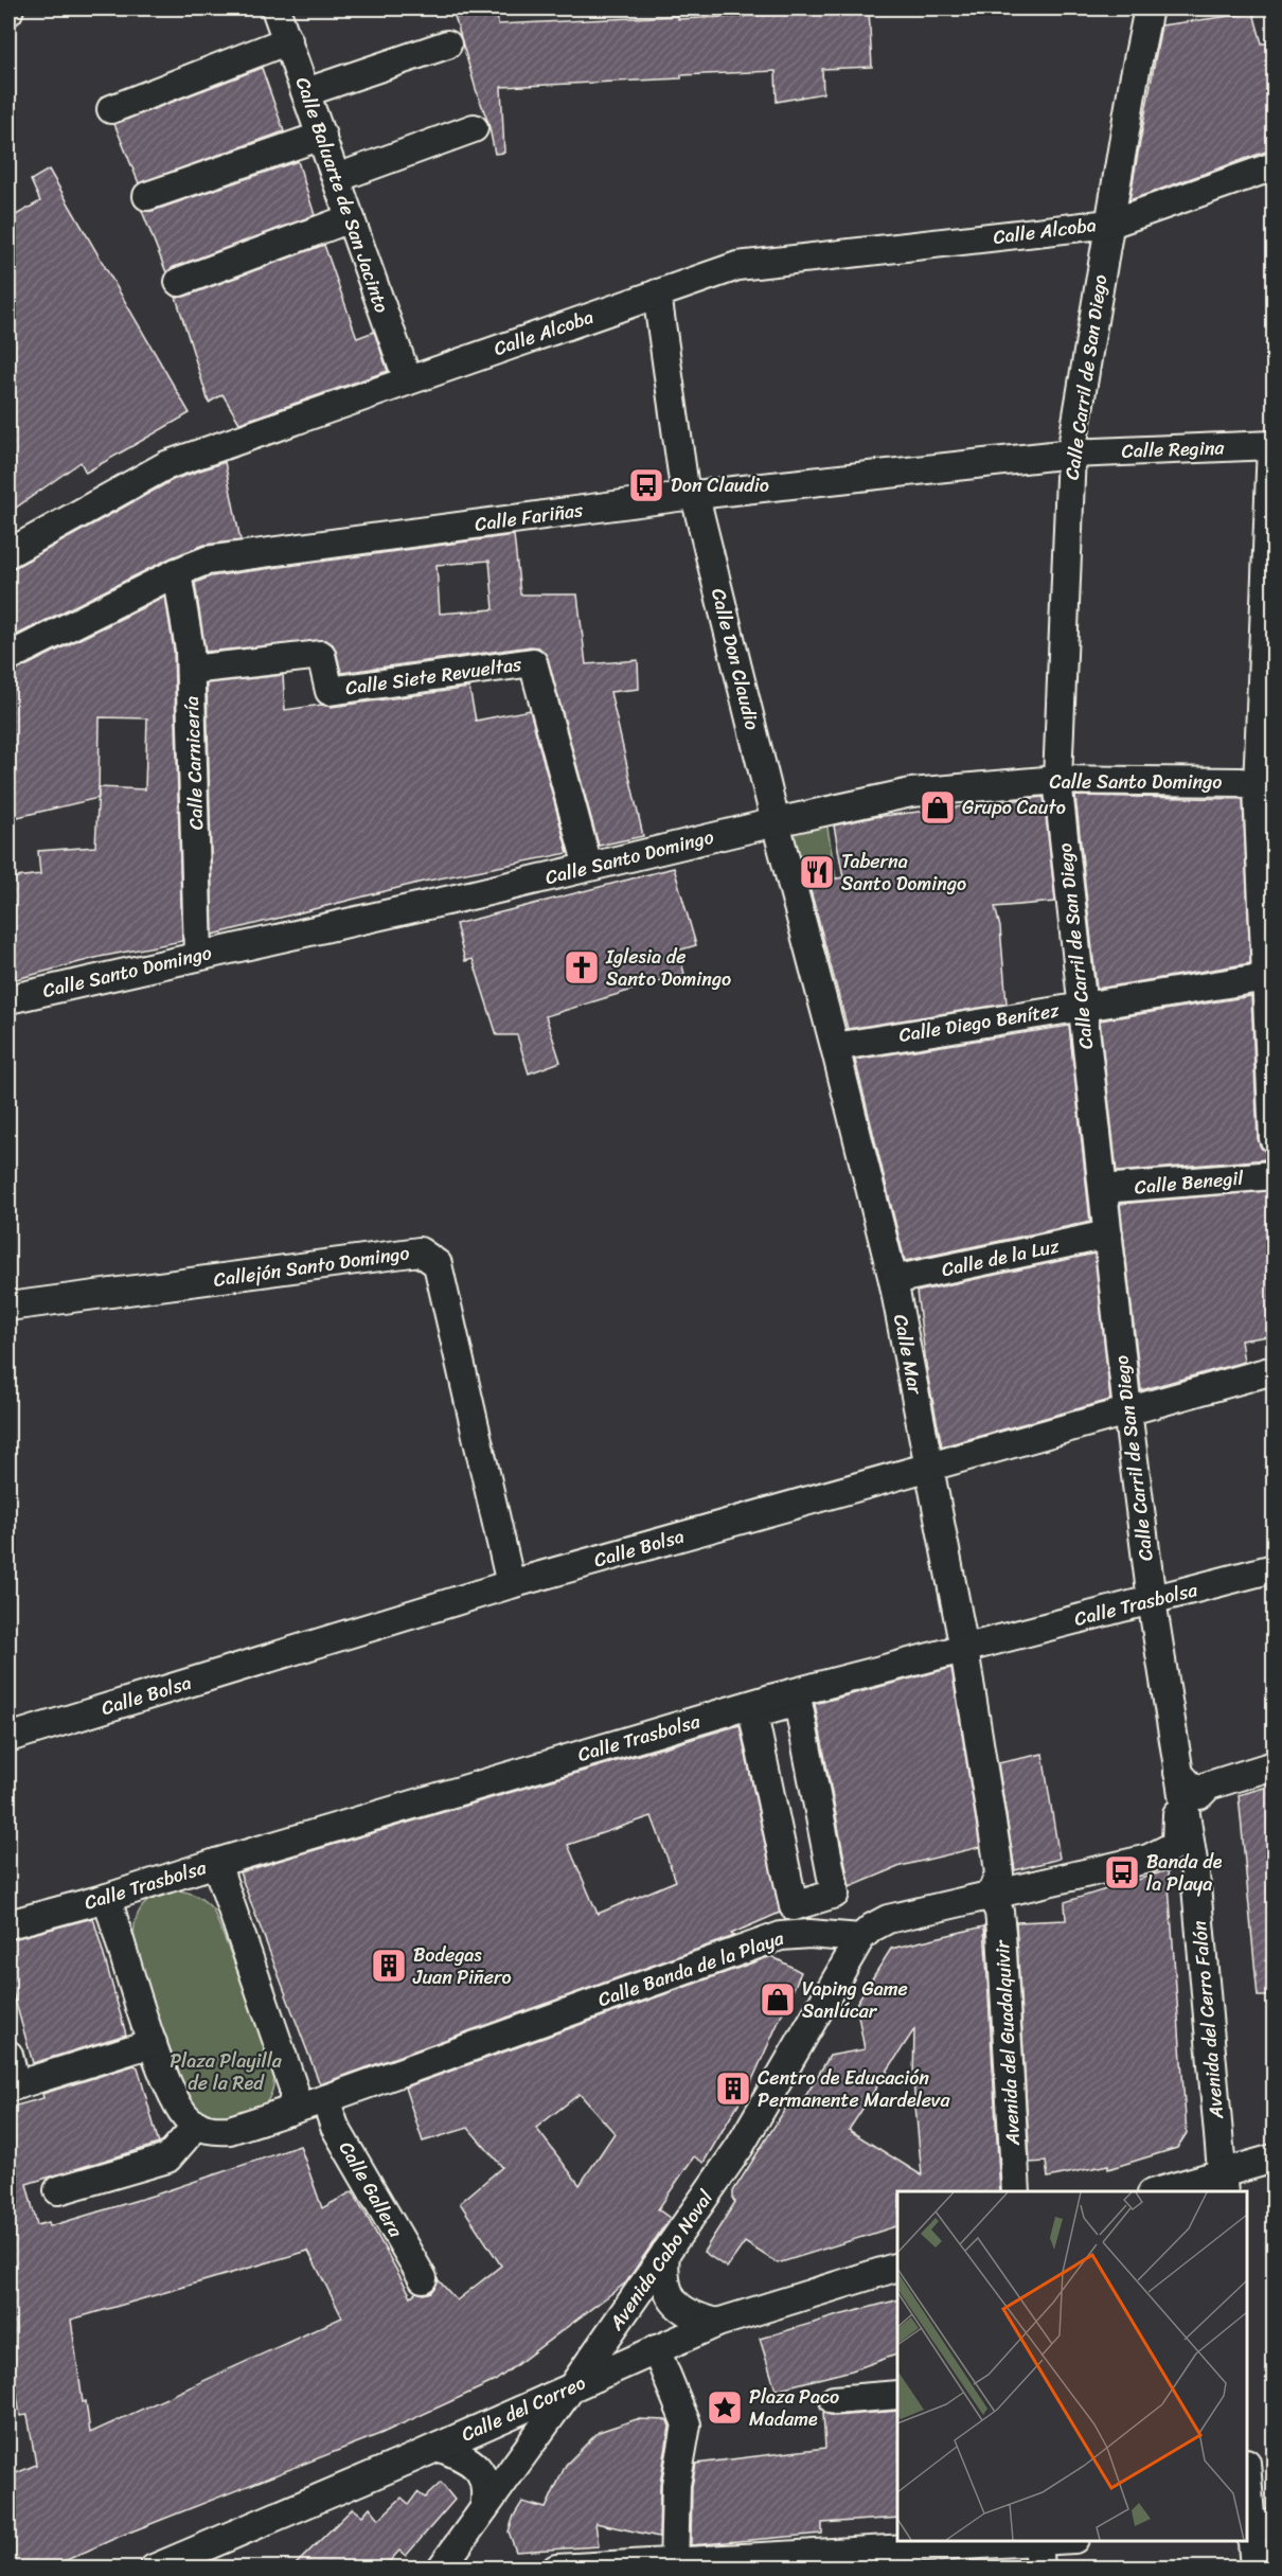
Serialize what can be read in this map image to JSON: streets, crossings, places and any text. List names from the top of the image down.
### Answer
{
  "streets": {
    "street": [
      "Calle Baluarte de San Jacinto",
      "Calle Alcoba",
      "Calle Carril de San Diego",
      "Calle Regina",
      "Calle Fariñas",
      "Calle Don Claudio",
      "Calle Siete Revueltas",
      "Calle Carnicería",
      "Calle Santo Domingo",
      "Calle Diego Benítez",
      "Calle Benegil",
      "Calle de la Luz",
      "Callejón Santo Domingo",
      "Calle Mar",
      "Calle Bolsa",
      "Calle Trasbolsa",
      "Calle Banda de la Playa",
      "Avenida del Cerro Falón",
      "Avenida del Guadalquivir",
      "Calle Gallera",
      "Avenida Cabo Noval",
      "Calle del Correo"
    ]
  },
  "crossings": [
    ["Calle Baluarte de San Jacinto", "Calle Alcoba"],
    ["Calle Alcoba", "Calle Carril de San Diego"],
    ["Calle Alcoba", "Calle Don Claudio"],
    ["Calle Carril de San Diego", "Calle Regina"],
    ["Calle Carril de San Diego", "Calle Fariñas"],
    ["Calle Carril de San Diego", "Calle Santo Domingo"],
    ["Calle Carril de San Diego", "Calle Diego Benítez"],
    ["Calle Carril de San Diego", "Calle Benegil"],
    ["Calle Carril de San Diego", "Calle de la Luz"],
    ["Calle Carril de San Diego", "Calle Bolsa"],
    ["Calle Carril de San Diego", "Calle Trasbolsa"],
    ["Calle Carril de San Diego", "Avenida del Cerro Falón"],
    ["Calle Regina", "Calle Fariñas"],
    ["Calle Fariñas", "Calle Don Claudio"],
    ["Calle Fariñas", "Calle Carnicería"],
    ["Calle Don Claudio", "Calle Santo Domingo"],
    ["Calle Don Claudio", "Calle Mar"],
    ["Calle Siete Revueltas", "Calle Carnicería"],
    ["Calle Siete Revueltas", "Calle Santo Domingo"],
    ["Calle Carnicería", "Calle Santo Domingo"],
    ["Calle Santo Domingo", "Calle Mar"],
    ["Calle Diego Benítez", "Calle Mar"],
    ["Calle de la Luz", "Calle Mar"],
    ["Callejón Santo Domingo", "Calle Bolsa"],
    ["Calle Mar", "Calle Bolsa"],
    ["Calle Mar", "Calle Trasbolsa"],
    ["Calle Mar", "Avenida del Guadalquivir"],
    ["Calle Banda de la Playa", "Calle Gallera"],
    ["Calle Banda de la Playa", "Avenida Cabo Noval"],
    ["Avenida Cabo Noval", "Calle del Correo"]
  ],
  "parks": ["Plaza Playilla de la Red"],
  "places": {
    "bus stop": ["Don Claudio", "Banda de la Playa"],
    "shop": ["Grupo Cauto", "Vaping Game Sanlúcar"],
    "restaurant": ["Taberna Santo Domingo"],
    "church": ["Iglesia de Santo Domingo"],
    "building": ["Bodegas Juan Piñero", "Centro de Educación Permanente Mardeleva"],
    "place": ["Plaza Paco Madame"]
  }
}
